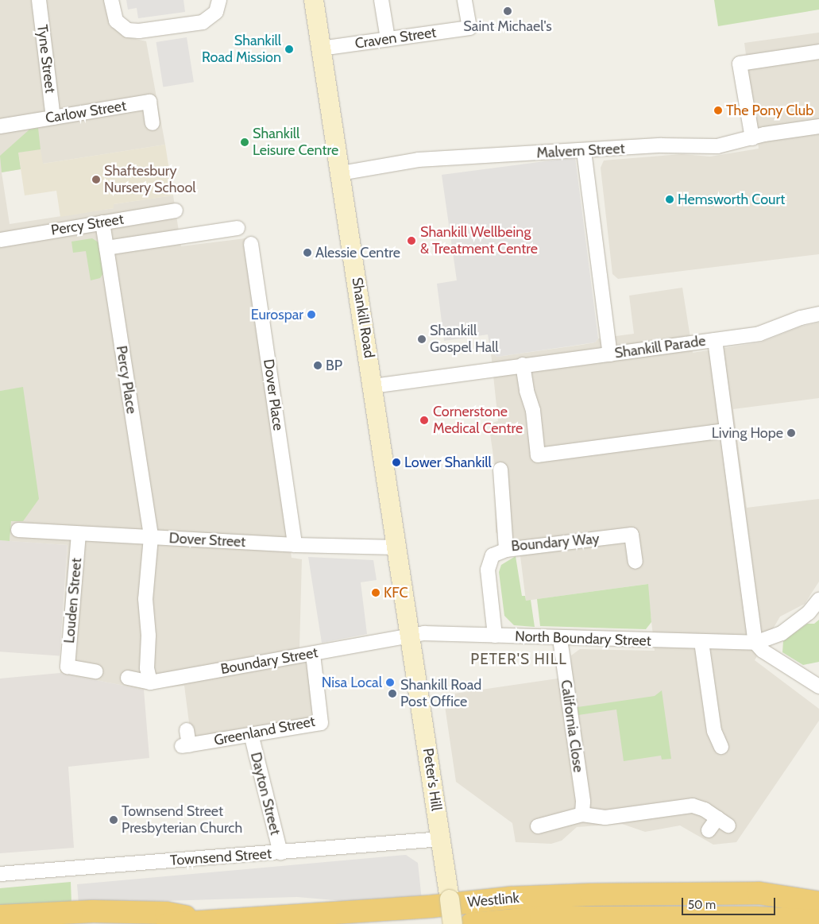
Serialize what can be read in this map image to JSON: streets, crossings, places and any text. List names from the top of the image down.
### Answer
{
  "streets": {
    "highway": ["Westlink"],
    "main road": ["Shankill Road", "Peter's Hill"],
    "street": [
      "Craven Street",
      "Tyne Street",
      "Carlow Street",
      "Malvern Street",
      "Percy Street",
      "Shankill Parade",
      "Percy Place",
      "Dover Place",
      "Dover Street",
      "Boundary Way",
      "Louden Street",
      "North Boundary Street",
      "Boundary Street",
      "California Close",
      "Greenland Street",
      "Dayton Street",
      "Townsend Street"
    ]
  },
  "crossings": [
    ["Craven Street", "Shankill Road"],
    ["Tyne Street", "Carlow Street"],
    ["Malvern Street", "Shankill Road"],
    ["Percy Street", "Percy Place"],
    ["Shankill Road", "Shankill Parade"],
    ["Shankill Road", "Dover Street"],
    ["Shankill Road", "North Boundary Street"],
    ["Shankill Road", "Boundary Street"],
    ["Shankill Road", "Peter's Hill"],
    ["Shankill Parade", "North Boundary Street"],
    ["Percy Place", "Dover Street"],
    ["Percy Place", "Boundary Street"],
    ["Dover Place", "Dover Street"],
    ["Dover Street", "Louden Street"],
    ["North Boundary Street", "Boundary Street"],
    ["North Boundary Street", "California Close"],
    ["North Boundary Street", "Peter's Hill"],
    ["Boundary Street", "Greenland Street"],
    ["Boundary Street", "Peter's Hill"],
    ["Greenland Street", "Dayton Street"],
    ["Peter's Hill", "Townsend Street"],
    ["Dayton Street", "Townsend Street"]
  ],
  "districts": ["PETER'S HILL"],
  "places": [
    "Saint Michael's",
    "Shankill Road Mission",
    "The Pony Club",
    "Shankill Leisure Centre",
    "Shaftesbury Nursery School",
    "Hemsworth Court",
    "Shankill Wellbeing & Treatment Centre",
    "Alessie Centre",
    "Eurospar",
    "Shankill Gospel Hall",
    "BP",
    "Cornerstone Medical Centre",
    "Living Hope",
    "Lower Shankill",
    "KFC",
    "Nisa Local",
    "Shankill Road Post Office",
    "Townsend Street Presbyterian Church"
  ],
  "scale_bar": "50 m"
}
